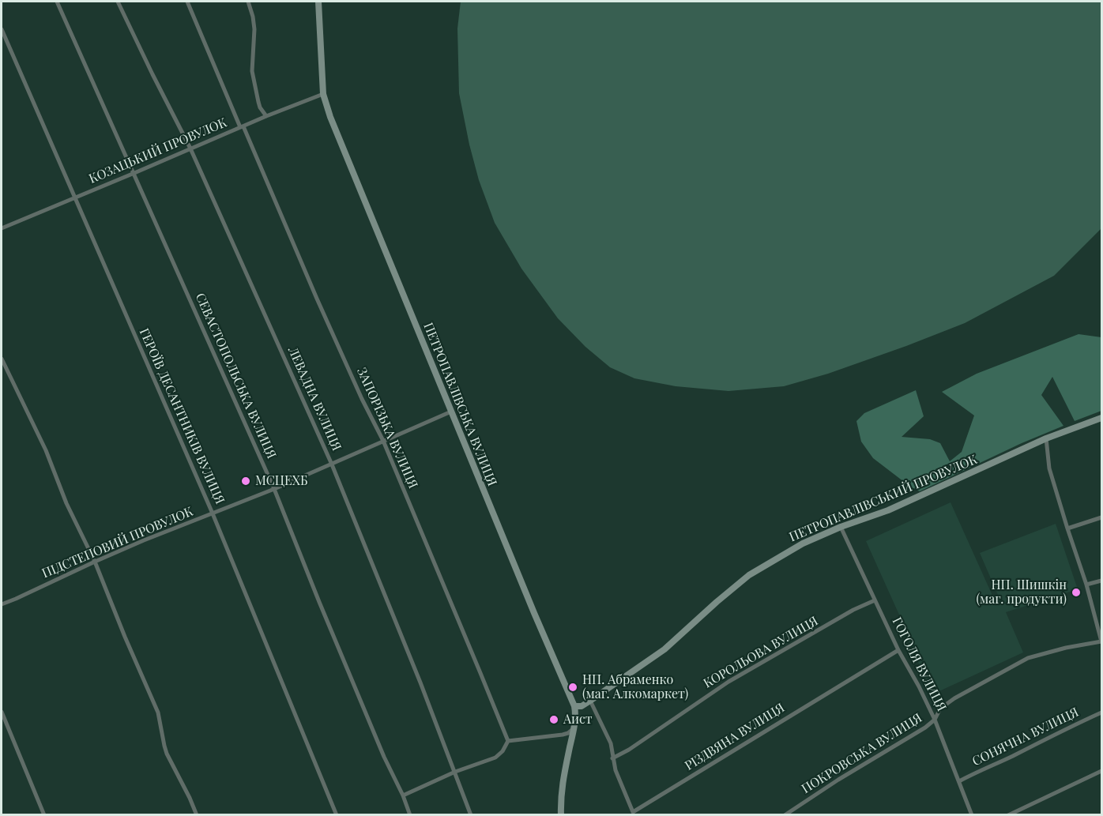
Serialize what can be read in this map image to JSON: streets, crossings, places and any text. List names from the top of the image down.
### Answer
{
  "streets": {
    "street": [
      "КОЗАЦЬКИЙ ПРОВУЛОК",
      "СЕВАСТОПОЛЬСЬКА ВУЛИЦЯ",
      "ЛЕВАДНА ВУЛИЦЯ",
      "ПЕТРОПАВЛІВСЬКА ВУЛИЦЯ",
      "ГЕРОЇВ ДЕСАНТНИКІВ ВУЛИЦЯ",
      "ЗАПОРІЗЬКА ВУЛИЦЯ",
      "ПЕТРОПАВЛІВСЬКИЙ ПРОВУЛОК",
      "ПІДСТЕПОВИЙ ПРОВУЛОК",
      "КОРОЛЬОВА ВУЛИЦЯ",
      "ГОГОЛЯ ВУЛИЦЯ",
      "РІЗДВЯНА ВУЛИЦЯ",
      "СОНЯЧНА ВУЛИЦЯ",
      "ПОКРОВСЬКА ВУЛИЦЯ"
    ]
  },
  "crossings": [
    ["КОЗАЦЬКИЙ ПРОВУЛОК", "СЕВАСТОПОЛЬСЬКА ВУЛИЦЯ"],
    ["КОЗАЦЬКИЙ ПРОВУЛОК", "ЛЕВАДНА ВУЛИЦЯ"],
    ["КОЗАЦЬКИЙ ПРОВУЛОК", "ПЕТРОПАВЛІВСЬКА ВУЛИЦЯ"],
    ["КОЗАЦЬКИЙ ПРОВУЛОК", "ГЕРОЇВ ДЕСАНТНИКІВ ВУЛИЦЯ"],
    ["КОЗАЦЬКИЙ ПРОВУЛОК", "ЗАПОРІЗЬКА ВУЛИЦЯ"],
    ["СЕВАСТОПОЛЬСЬКА ВУЛИЦЯ", "ПІДСТЕПОВИЙ ПРОВУЛОК"],
    ["ЛЕВАДНА ВУЛИЦЯ", "ПІДСТЕПОВИЙ ПРОВУЛОК"],
    ["ПЕТРОПАВЛІВСЬКА ВУЛИЦЯ", "ПЕТРОПАВЛІВСЬКИЙ ПРОВУЛОК"],
    ["ПЕТРОПАВЛІВСЬКА ВУЛИЦЯ", "ПІДСТЕПОВИЙ ПРОВУЛОК"],
    ["ГЕРОЇВ ДЕСАНТНИКІВ ВУЛИЦЯ", "ПІДСТЕПОВИЙ ПРОВУЛОК"],
    ["ЗАПОРІЗЬКА ВУЛИЦЯ", "ПІДСТЕПОВИЙ ПРОВУЛОК"],
    ["ПЕТРОПАВЛІВСЬКИЙ ПРОВУЛОК", "ГОГОЛЯ ВУЛИЦЯ"],
    ["КОРОЛЬОВА ВУЛИЦЯ", "ГОГОЛЯ ВУЛИЦЯ"],
    ["КОРОЛЬОВА ВУЛИЦЯ", "РІЗДВЯНА ВУЛИЦЯ"],
    ["ГОГОЛЯ ВУЛИЦЯ", "РІЗДВЯНА ВУЛИЦЯ"],
    ["ГОГОЛЯ ВУЛИЦЯ", "СОНЯЧНА ВУЛИЦЯ"],
    ["ГОГОЛЯ ВУЛИЦЯ", "ПОКРОВСЬКА ВУЛИЦЯ"]
  ],
  "places": [
    "МСЦЕХБ",
    "НП. Шишкін (маг. продукти)",
    "НП. Абраменко (маг. Алкомаркет)",
    "Аист"
  ]
}
